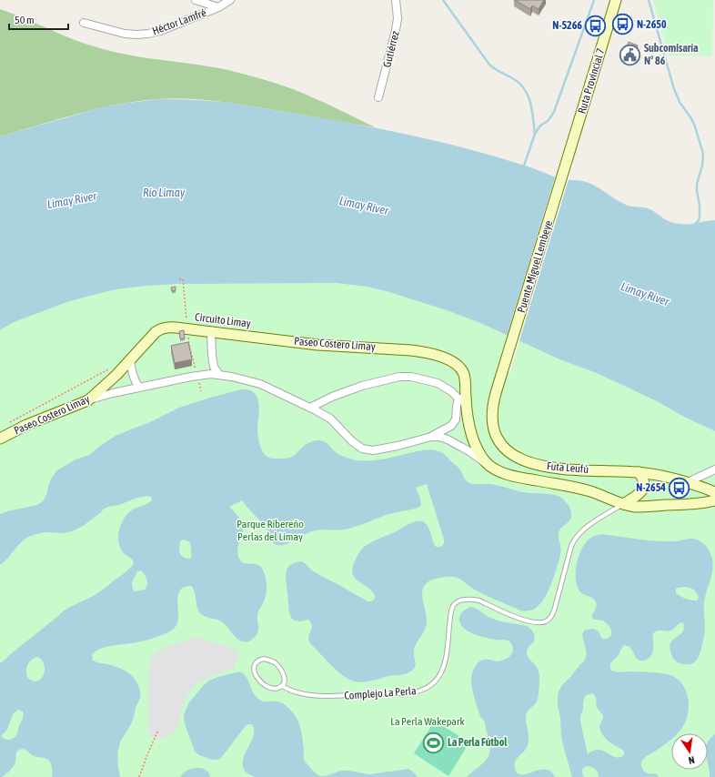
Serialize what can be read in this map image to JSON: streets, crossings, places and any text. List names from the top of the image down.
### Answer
{
  "streets": {
    "street": [
      "Héctor Lamfré",
      "Gutiérrez",
      "Ruta Provincial 7",
      "Puente Miguel Lembeye",
      "Paseo Costero Limay",
      "Futa Leufú"
    ],
    "lane": ["Complejo La Perla"]
  },
  "crossings": [
    ["Ruta Provincial 7", "Puente Miguel Lembeye"],
    ["Puente Miguel Lembeye", "Futa Leufú"],
    ["Paseo Costero Limay", "Complejo La Perla"]
  ],
  "water": ["Río Limay", "Limay River"],
  "parks": ["Parque Ribereño Perlas del Limay", "La Perla Wakepark"],
  "places": {
    "bus stop": ["N-2650", "N-5266", "N-2654"],
    "public building": ["Subcomisaría N° 86"],
    "sports": ["La Perla Fútbol"]
  },
  "scale_bar": "50 m",
  "north": "bottom"
}
